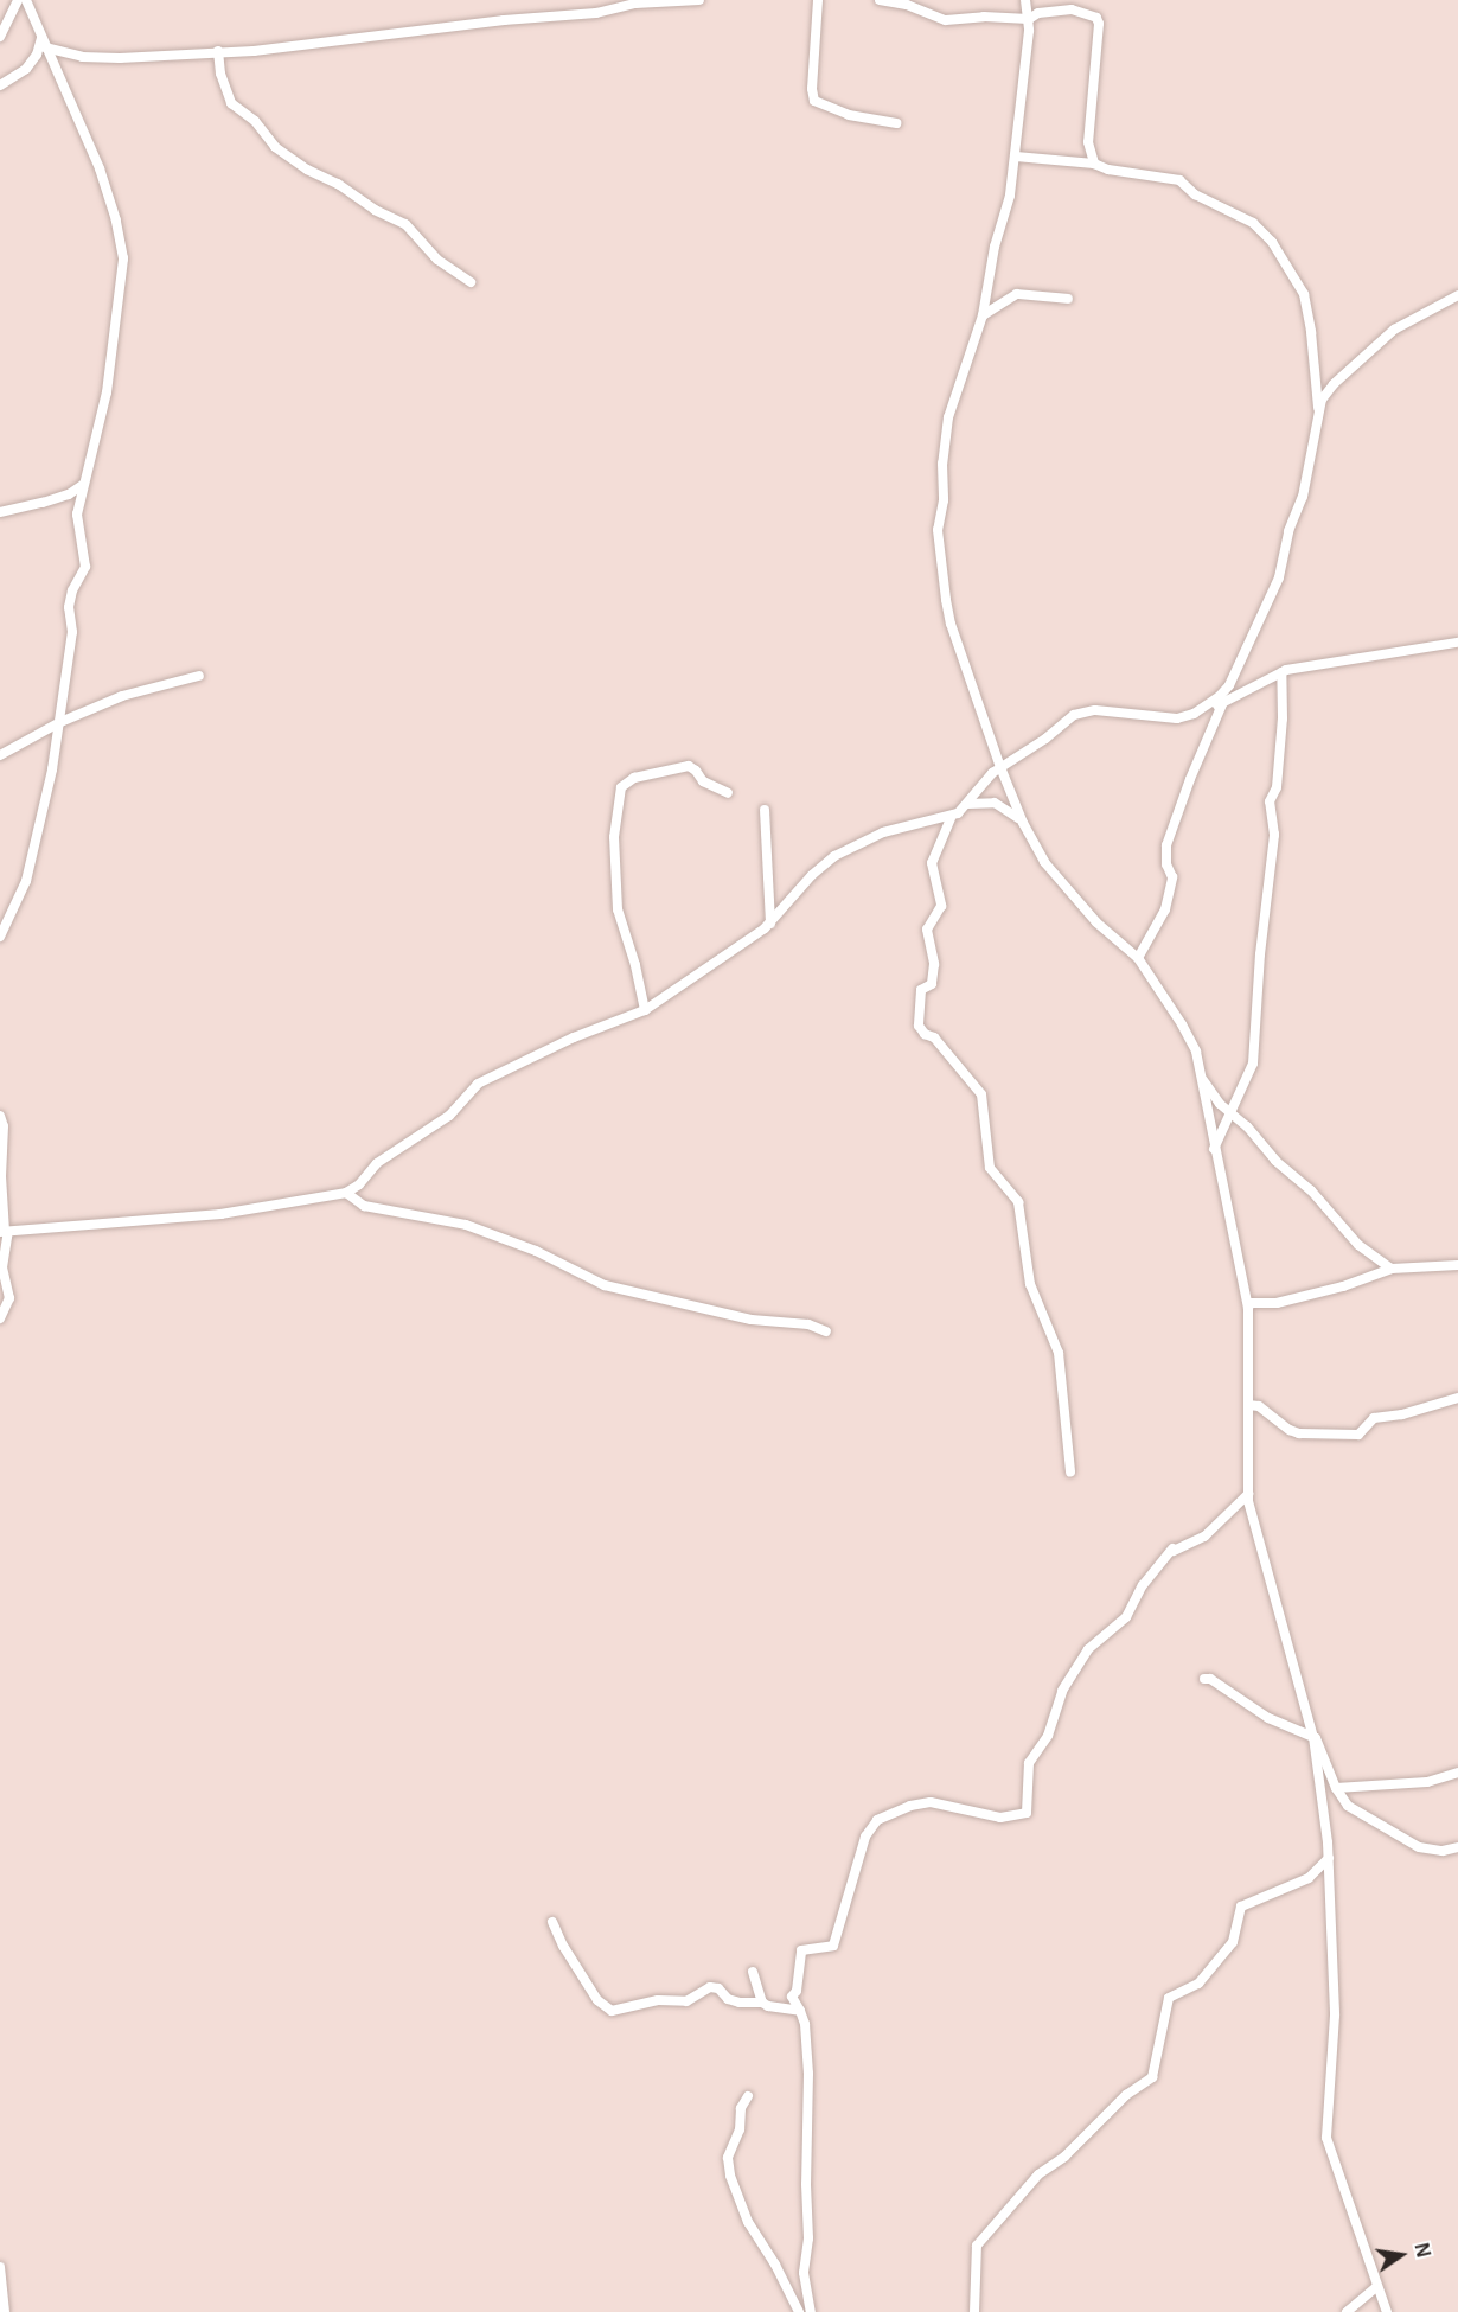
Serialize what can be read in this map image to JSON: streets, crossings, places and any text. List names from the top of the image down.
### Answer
{
  "north": "right"
}
